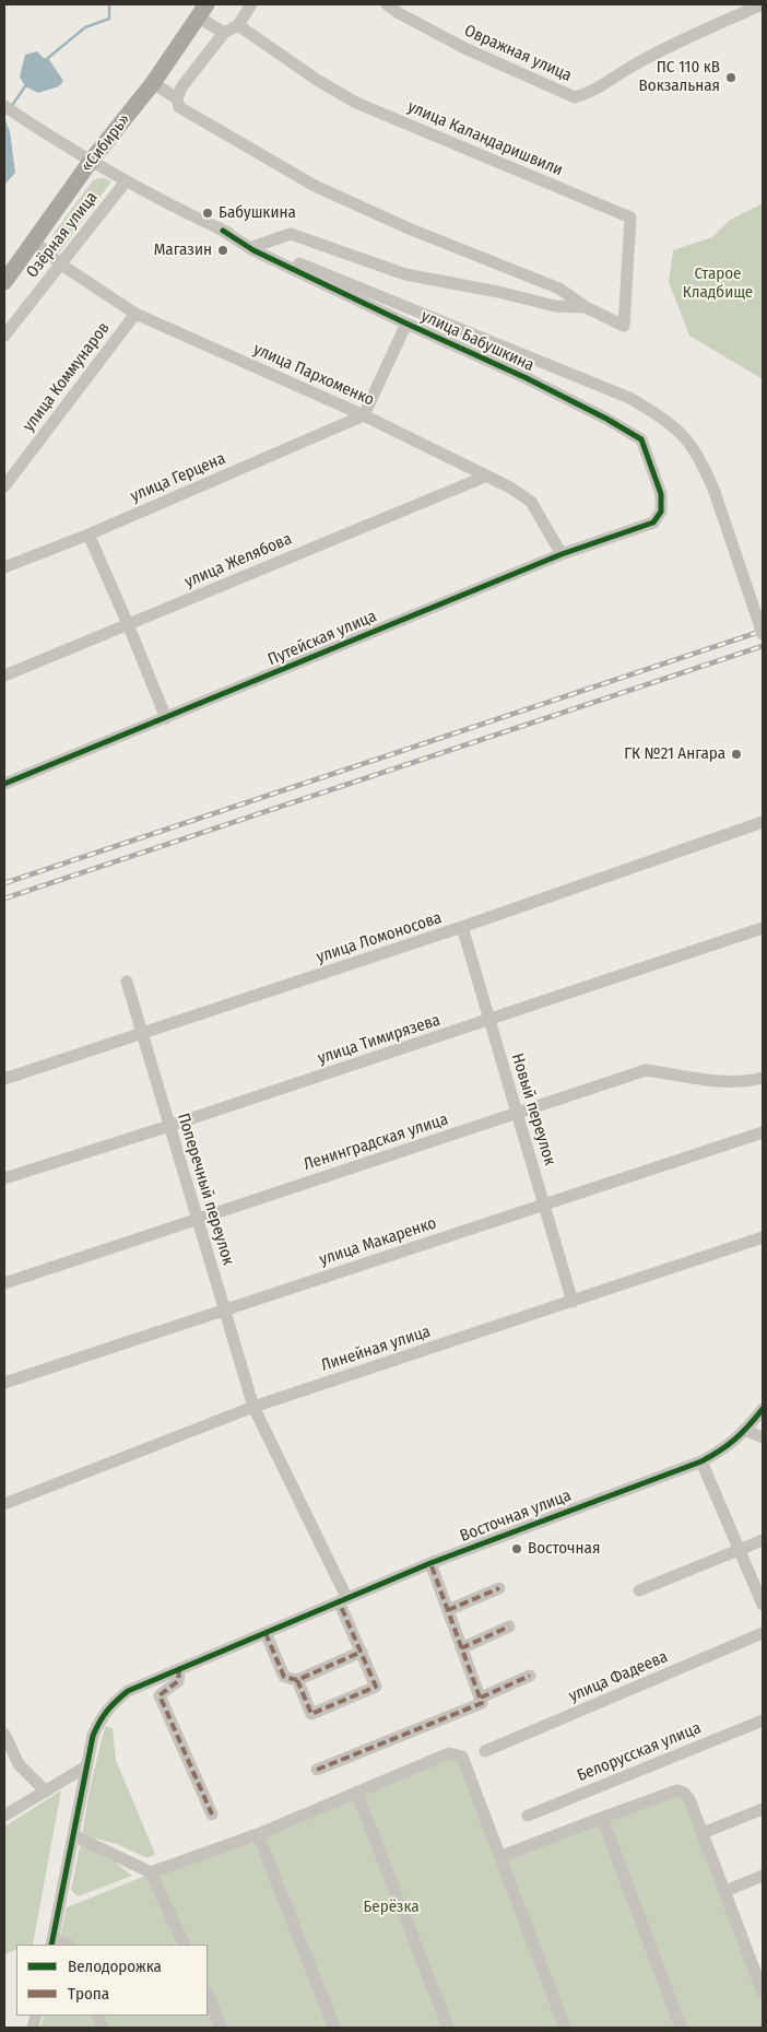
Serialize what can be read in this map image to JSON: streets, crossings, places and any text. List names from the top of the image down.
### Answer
{
  "streets": {
    "main road": ["«Сибирь»"],
    "street": [
      "Овражная улица",
      "улица Каландаришвили",
      "Озёрная улица",
      "улица Бабушкина",
      "улица Пархоменко",
      "улица Коммунаров",
      "улица Герцена",
      "улица Желябова",
      "Путейская улица",
      "улица Ломоносова",
      "улица Тимирязева",
      "Новый переулок",
      "Ленинградская улица",
      "Поперечный переулок",
      "улица Макаренко",
      "Линейная улица",
      "Восточная улица",
      "улица Фадеева",
      "Белорусская улица"
    ]
  },
  "crossings": [
    ["«Сибирь»", "улица Пархоменко"],
    ["Озёрная улица", "улица Пархоменко"],
    ["улица Бабушкина", "Путейская улица"],
    ["улица Пархоменко", "улица Коммунаров"],
    ["улица Пархоменко", "улица Герцена"],
    ["улица Пархоменко", "улица Желябова"],
    ["улица Пархоменко", "Путейская улица"],
    ["улица Ломоносова", "Новый переулок"],
    ["улица Ломоносова", "Поперечный переулок"],
    ["улица Тимирязева", "Новый переулок"],
    ["улица Тимирязева", "Поперечный переулок"],
    ["Новый переулок", "Ленинградская улица"],
    ["Новый переулок", "улица Макаренко"],
    ["Новый переулок", "Линейная улица"],
    ["Ленинградская улица", "Поперечный переулок"],
    ["Поперечный переулок", "улица Макаренко"],
    ["Поперечный переулок", "Линейная улица"],
    ["Поперечный переулок", "Восточная улица"]
  ],
  "parks": ["Старое Кладбище", "Берёзка"],
  "places": [
    "ПС 110 кВ Вокзальная",
    "Бабушкина",
    "Магазин",
    "ГК №21 Ангара",
    "Восточная"
  ],
  "legend": ["Велодорожка", "Тропа"]
}
